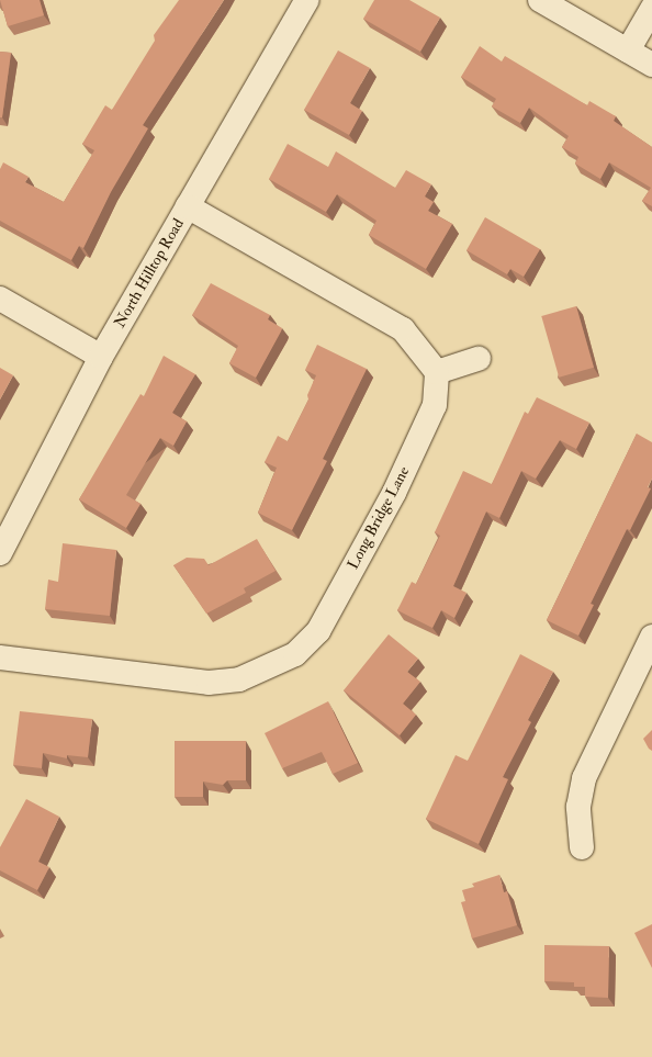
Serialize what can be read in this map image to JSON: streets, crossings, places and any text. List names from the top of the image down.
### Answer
{
  "streets": {
    "street": ["North Hilltop Road", "Long Bridge Lane"]
  }
}
